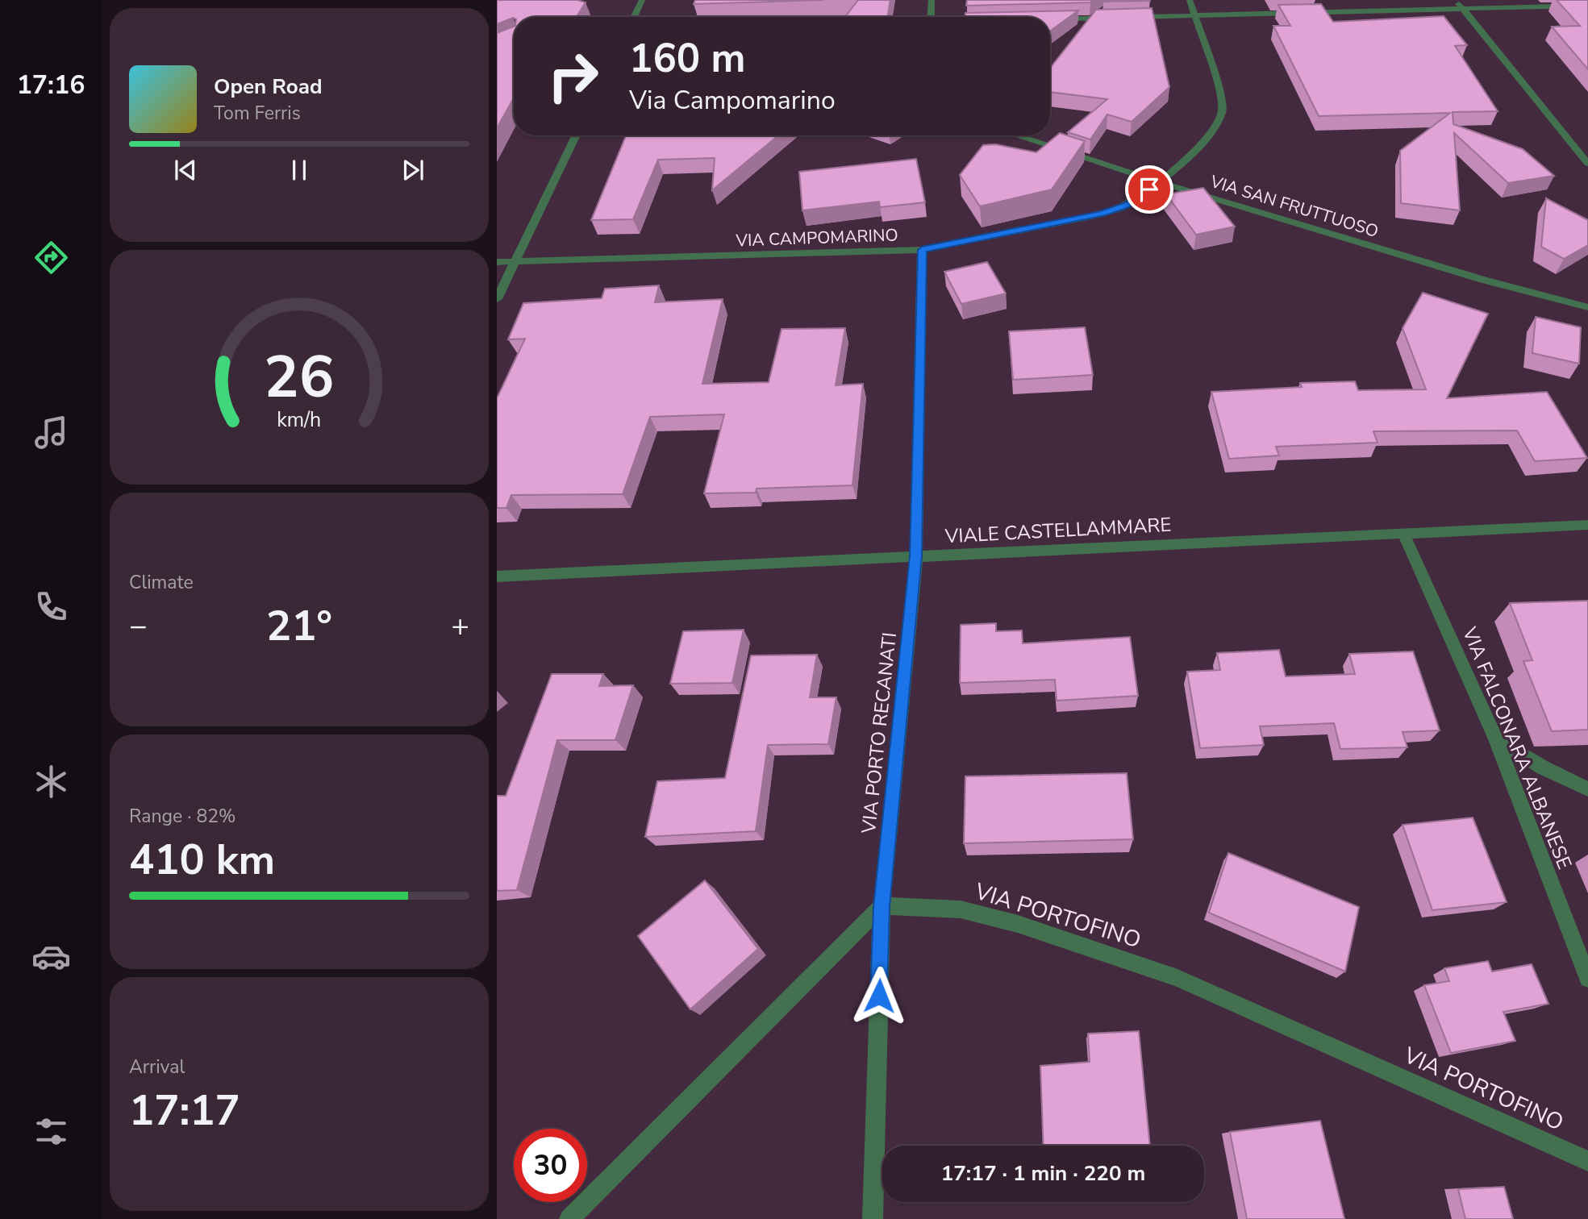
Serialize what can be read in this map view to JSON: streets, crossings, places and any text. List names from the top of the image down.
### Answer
{
  "streets": {
    "street": [
      "VIA SAN FRUTTUOSO",
      "VIA CAMPOMARINO",
      "VIALE CASTELLAMMARE",
      "VIA PORTO RECANATI",
      "VIA FALCONARA ALBANESE",
      "VIA PORTOFINO"
    ]
  },
  "crossings": [
    ["VIA SAN FRUTTUOSO", "VIA CAMPOMARINO"],
    ["VIA CAMPOMARINO", "VIA PORTO RECANATI"],
    ["VIALE CASTELLAMMARE", "VIA PORTO RECANATI"],
    ["VIALE CASTELLAMMARE", "VIA FALCONARA ALBANESE"],
    ["VIA PORTO RECANATI", "VIA PORTOFINO"]
  ],
  "page": {
    "tabs": "17:16",
    "turn": ["160 m", "Via Campomarino"],
    "song": ["Open Road", "Tom Ferris"],
    "tile": [
      "Climate",
      ["Range · 82%", "410 km"],
      ["Arrival", "17:17"]
    ],
    "heat": ["−", "21°", "+"],
    "limit": "30",
    "trip": "17:17 · 1 min · 220 m",
    "gauge": ["26", "km/h"]
  }
}
